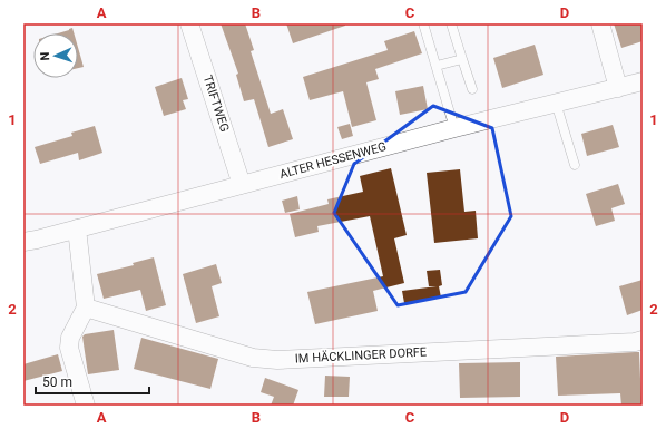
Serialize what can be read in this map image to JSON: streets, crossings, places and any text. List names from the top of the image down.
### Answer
{
  "streets": {
    "street": ["TRIFTWEG", "ALTER HESSENWEG", "IM HÄCKLINGER DORFE"]
  },
  "crossings": [
    ["TRIFTWEG", "ALTER HESSENWEG"]
  ],
  "scale_bar": "50 m",
  "north": "left",
  "grid": {
    "columns": [
      "A",
      "B",
      "C",
      "D"
    ],
    "rows": ["1", "2"]
  }
}
